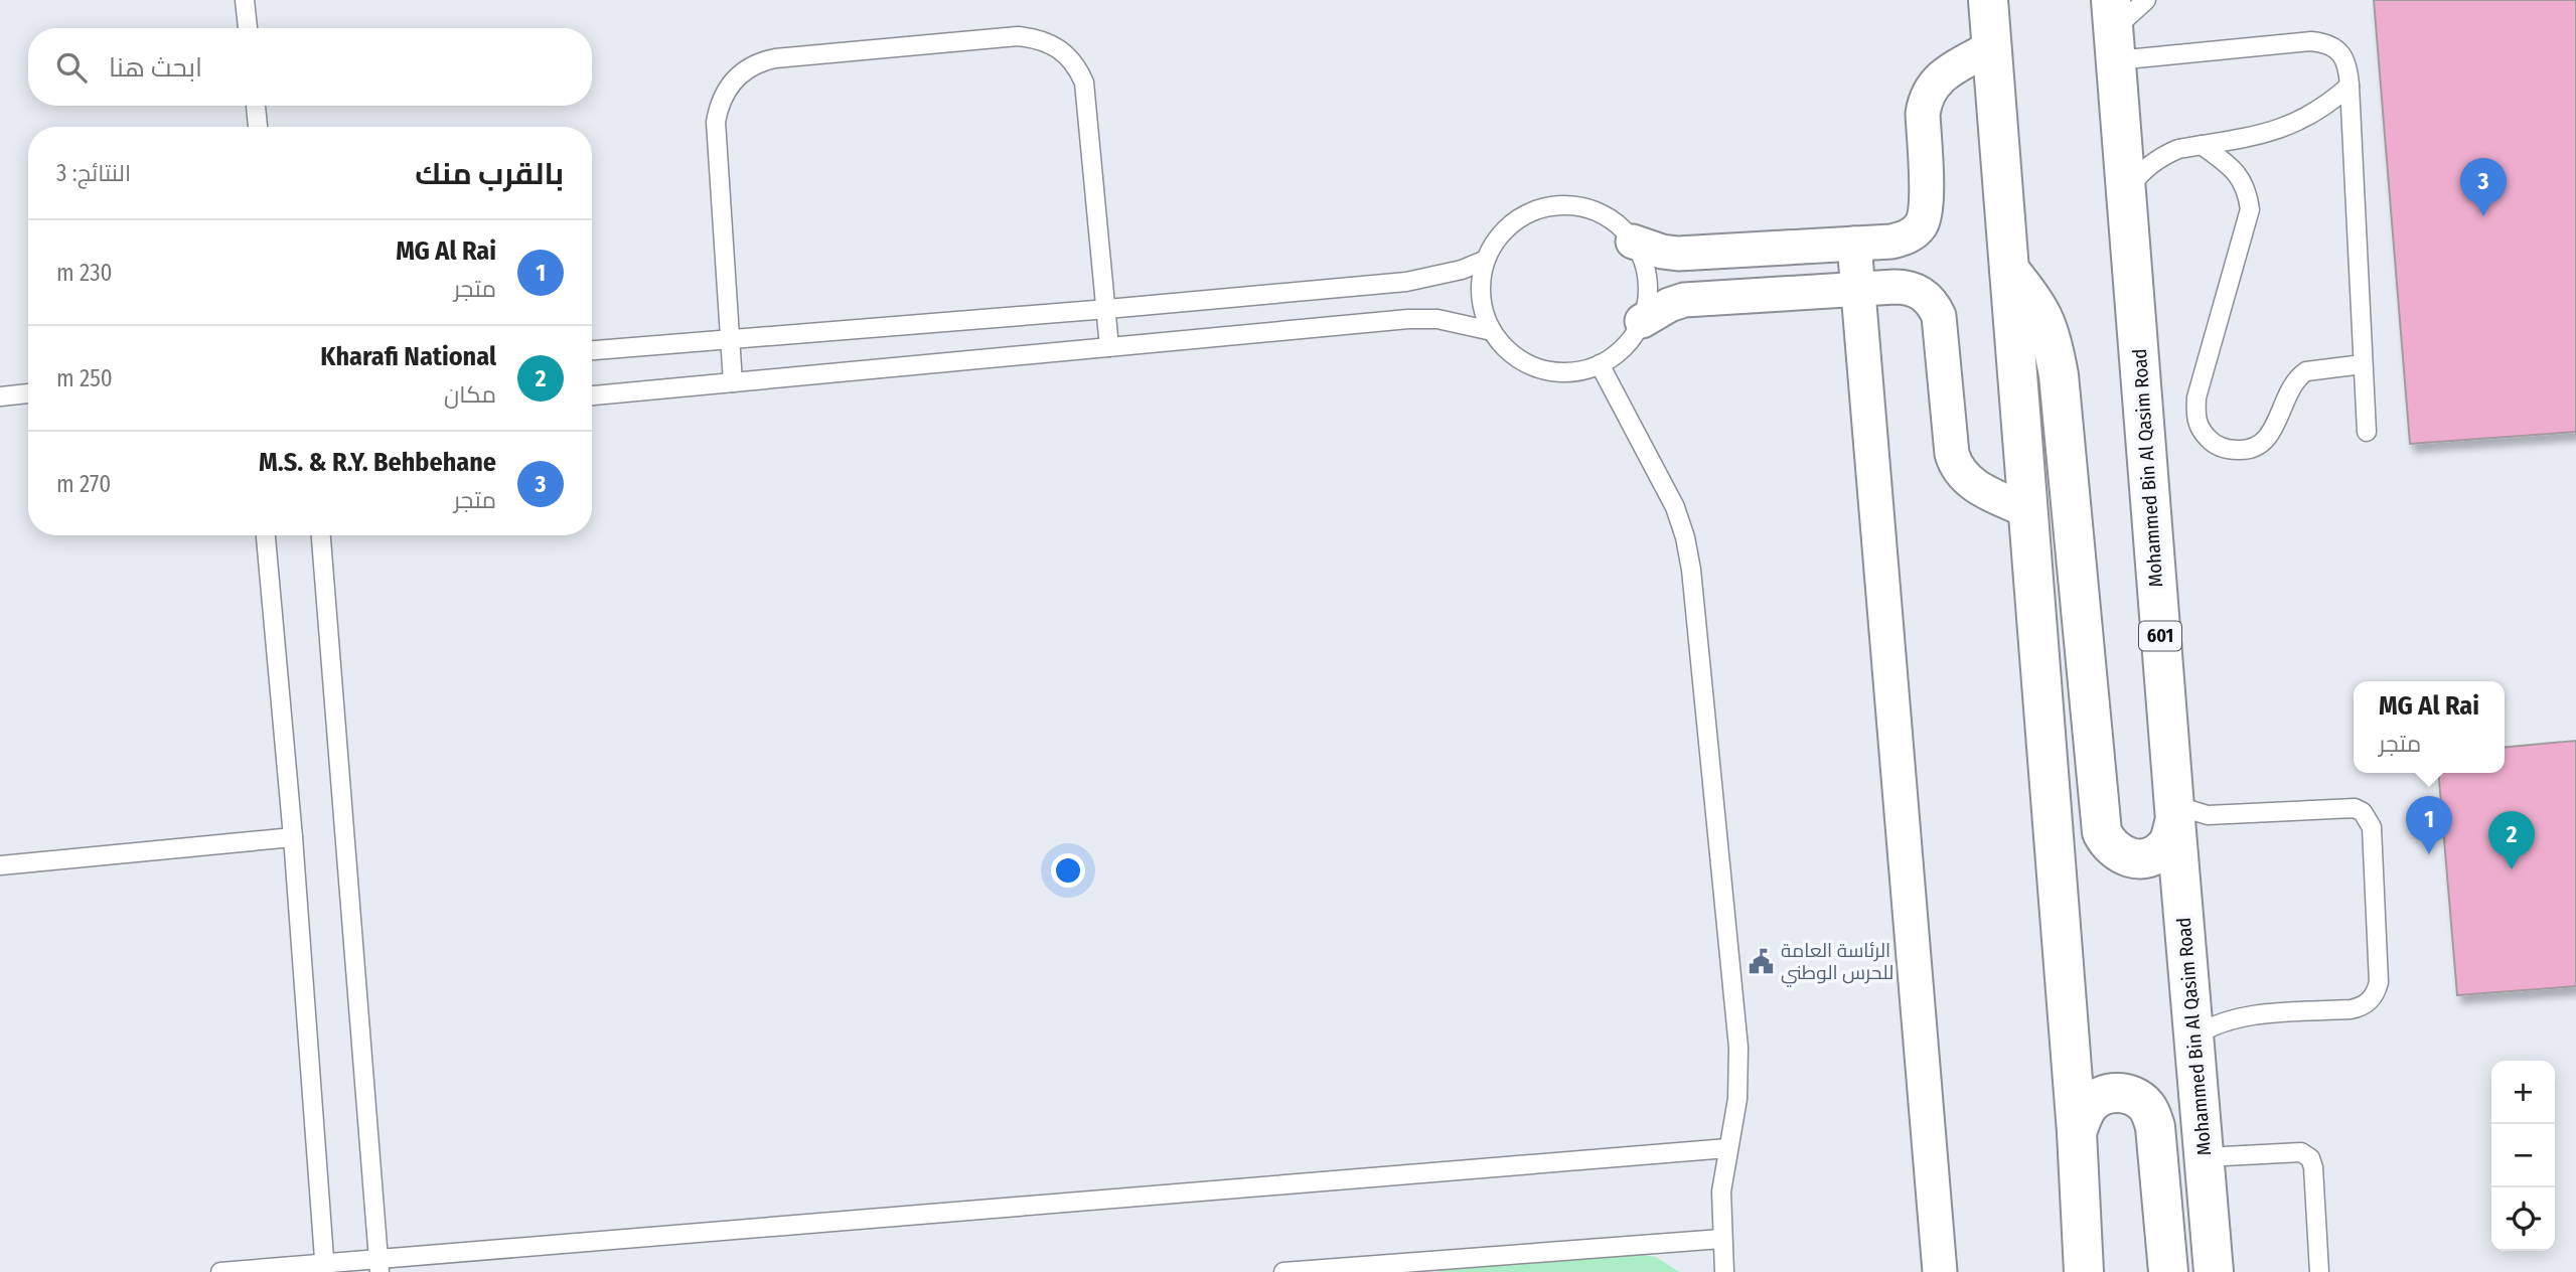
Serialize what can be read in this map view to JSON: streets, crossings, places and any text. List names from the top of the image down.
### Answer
{
  "streets": {
    "main road": ["Mohammed Bin Al Qasim Road", "601"]
  },
  "places": {
    "public building": ["الرئاسة العامة للحرس الوطني"]
  },
  "page": {
    "search": "ابحث هنا",
    "heading": ["بالقرب منك", "النتائج: 3"],
    "pins": ["3", "1", "2"],
    "list": [
      {
        "mark": "1",
        "name": "MG Al Rai",
        "note": "متجر",
        "value": "230 m"
      },
      {
        "mark": "2",
        "name": "Kharafi National",
        "note": "مكان",
        "value": "250 m"
      },
      {
        "mark": "3",
        "name": "M.S. & R.Y. Behbehane",
        "note": "متجر",
        "value": "270 m"
      }
    ],
    "popup": ["MG Al Rai", "متجر"],
    "map_buttons": ["+", "−"]
  }
}
